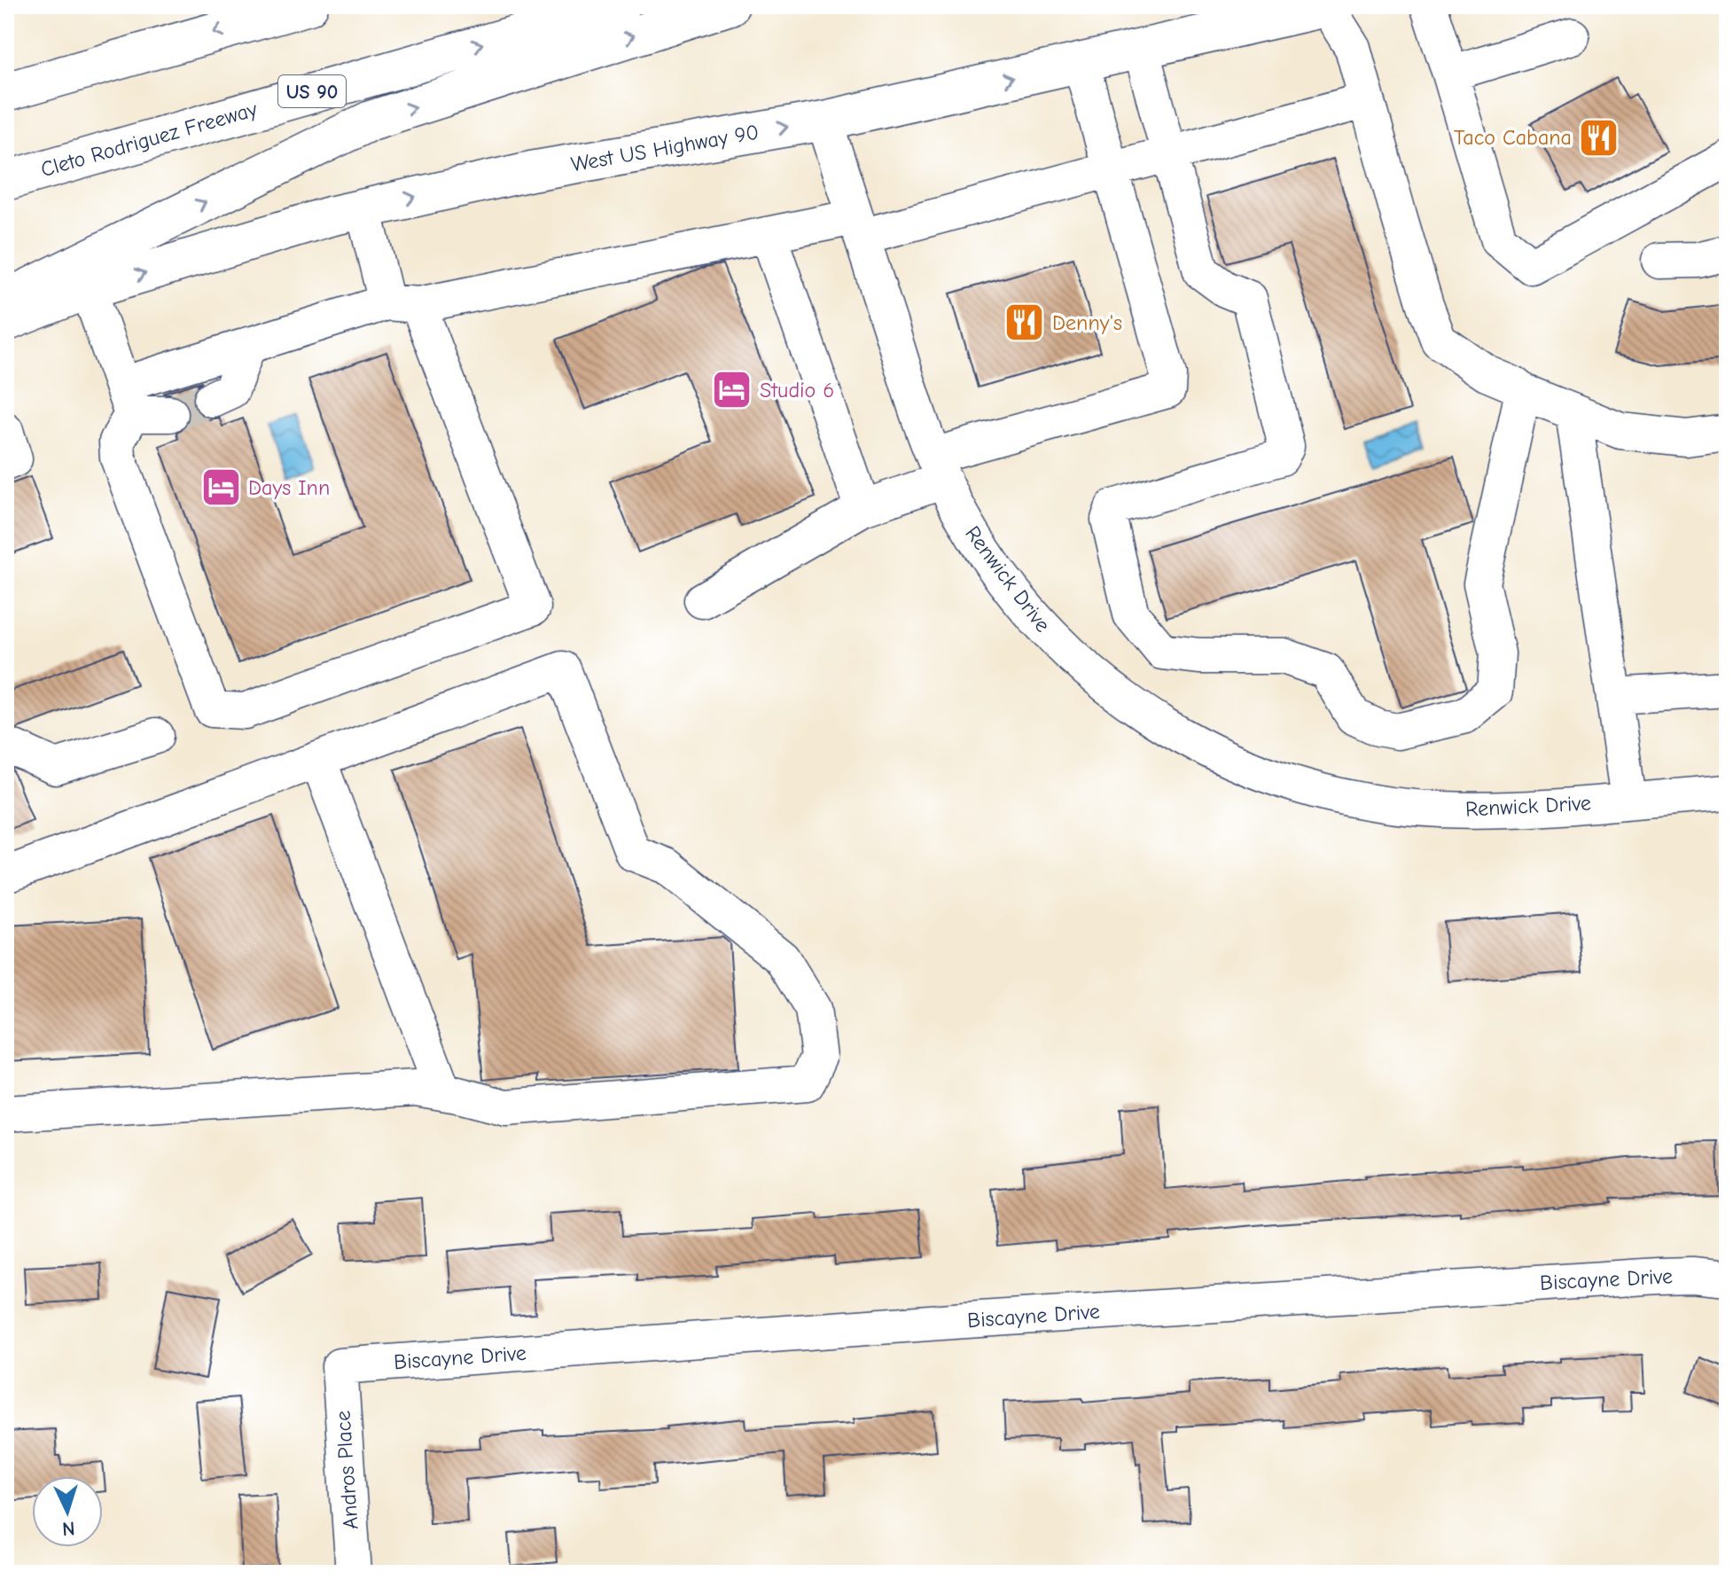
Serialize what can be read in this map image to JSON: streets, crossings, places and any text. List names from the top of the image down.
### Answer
{
  "streets": {
    "main road": ["US 90", "Cleto Rodriguez Freeway", "West US Highway 90"],
    "street": ["Renwick Drive", "Biscayne Drive", "Andros Place"]
  },
  "crossings": [
    ["West US Highway 90", "Renwick Drive"],
    ["Biscayne Drive", "Andros Place"]
  ],
  "places": {
    "restaurant": ["Taco Cabana", "Denny's"],
    "hotel": ["Studio 6", "Days Inn"]
  },
  "north": "bottom"
}
